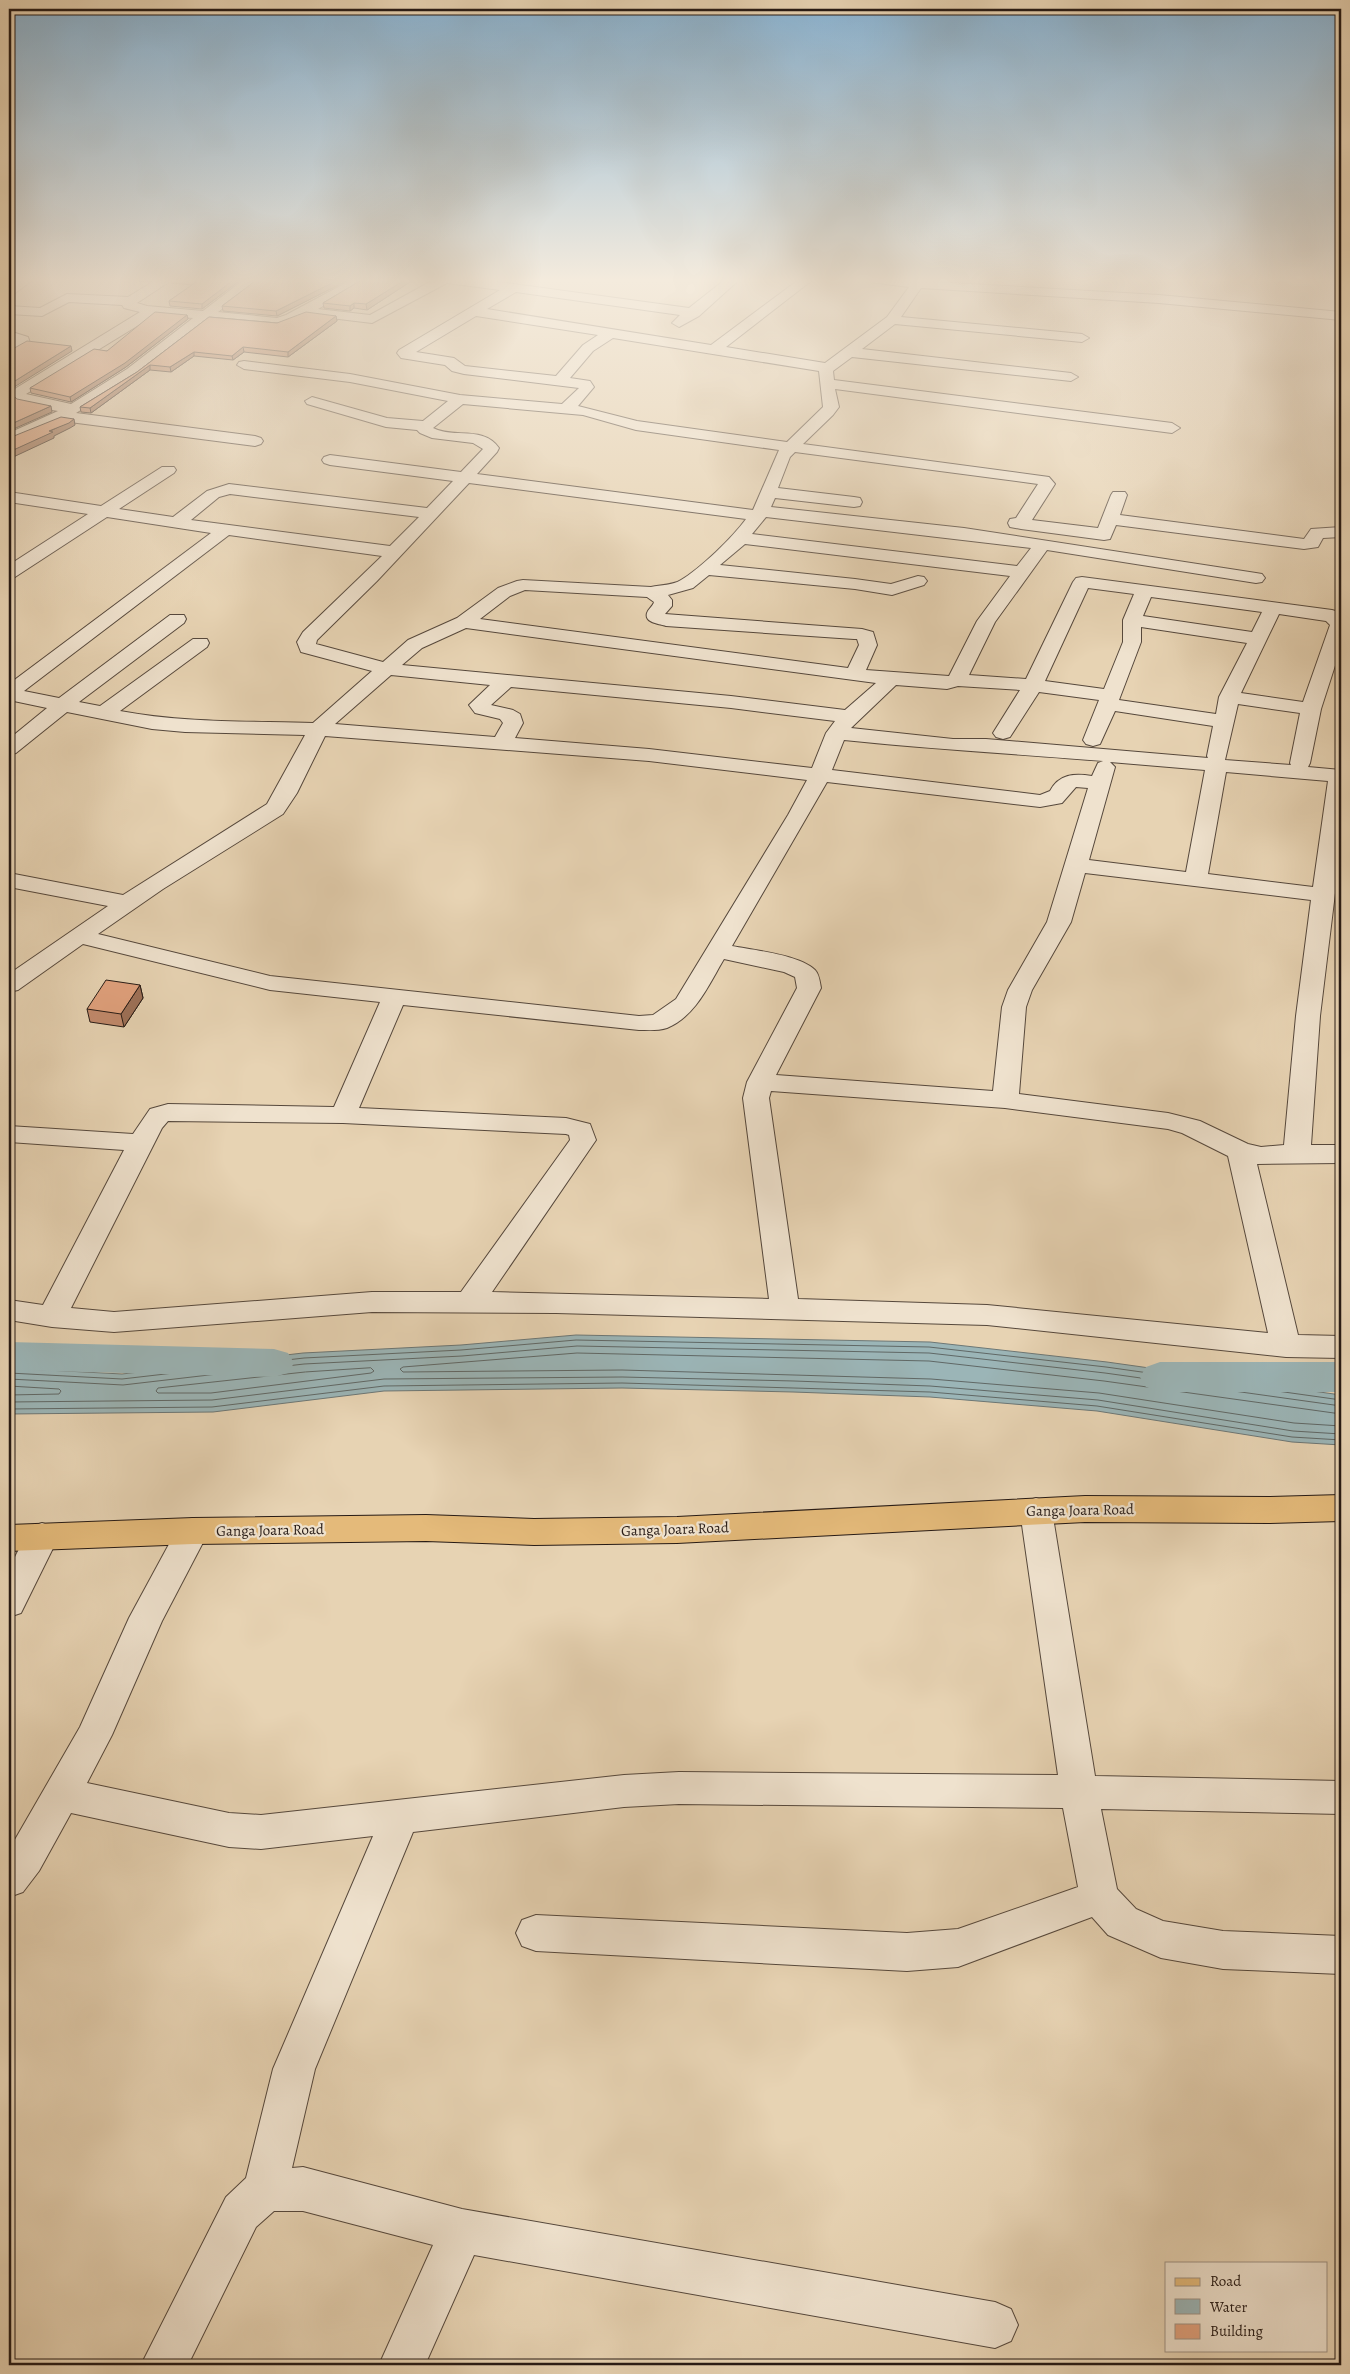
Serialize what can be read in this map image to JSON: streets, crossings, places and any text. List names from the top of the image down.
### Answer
{
  "streets": {
    "main road": ["Ganga Joara Road"]
  },
  "legend": ["Road", "Water", "Building"]
}
